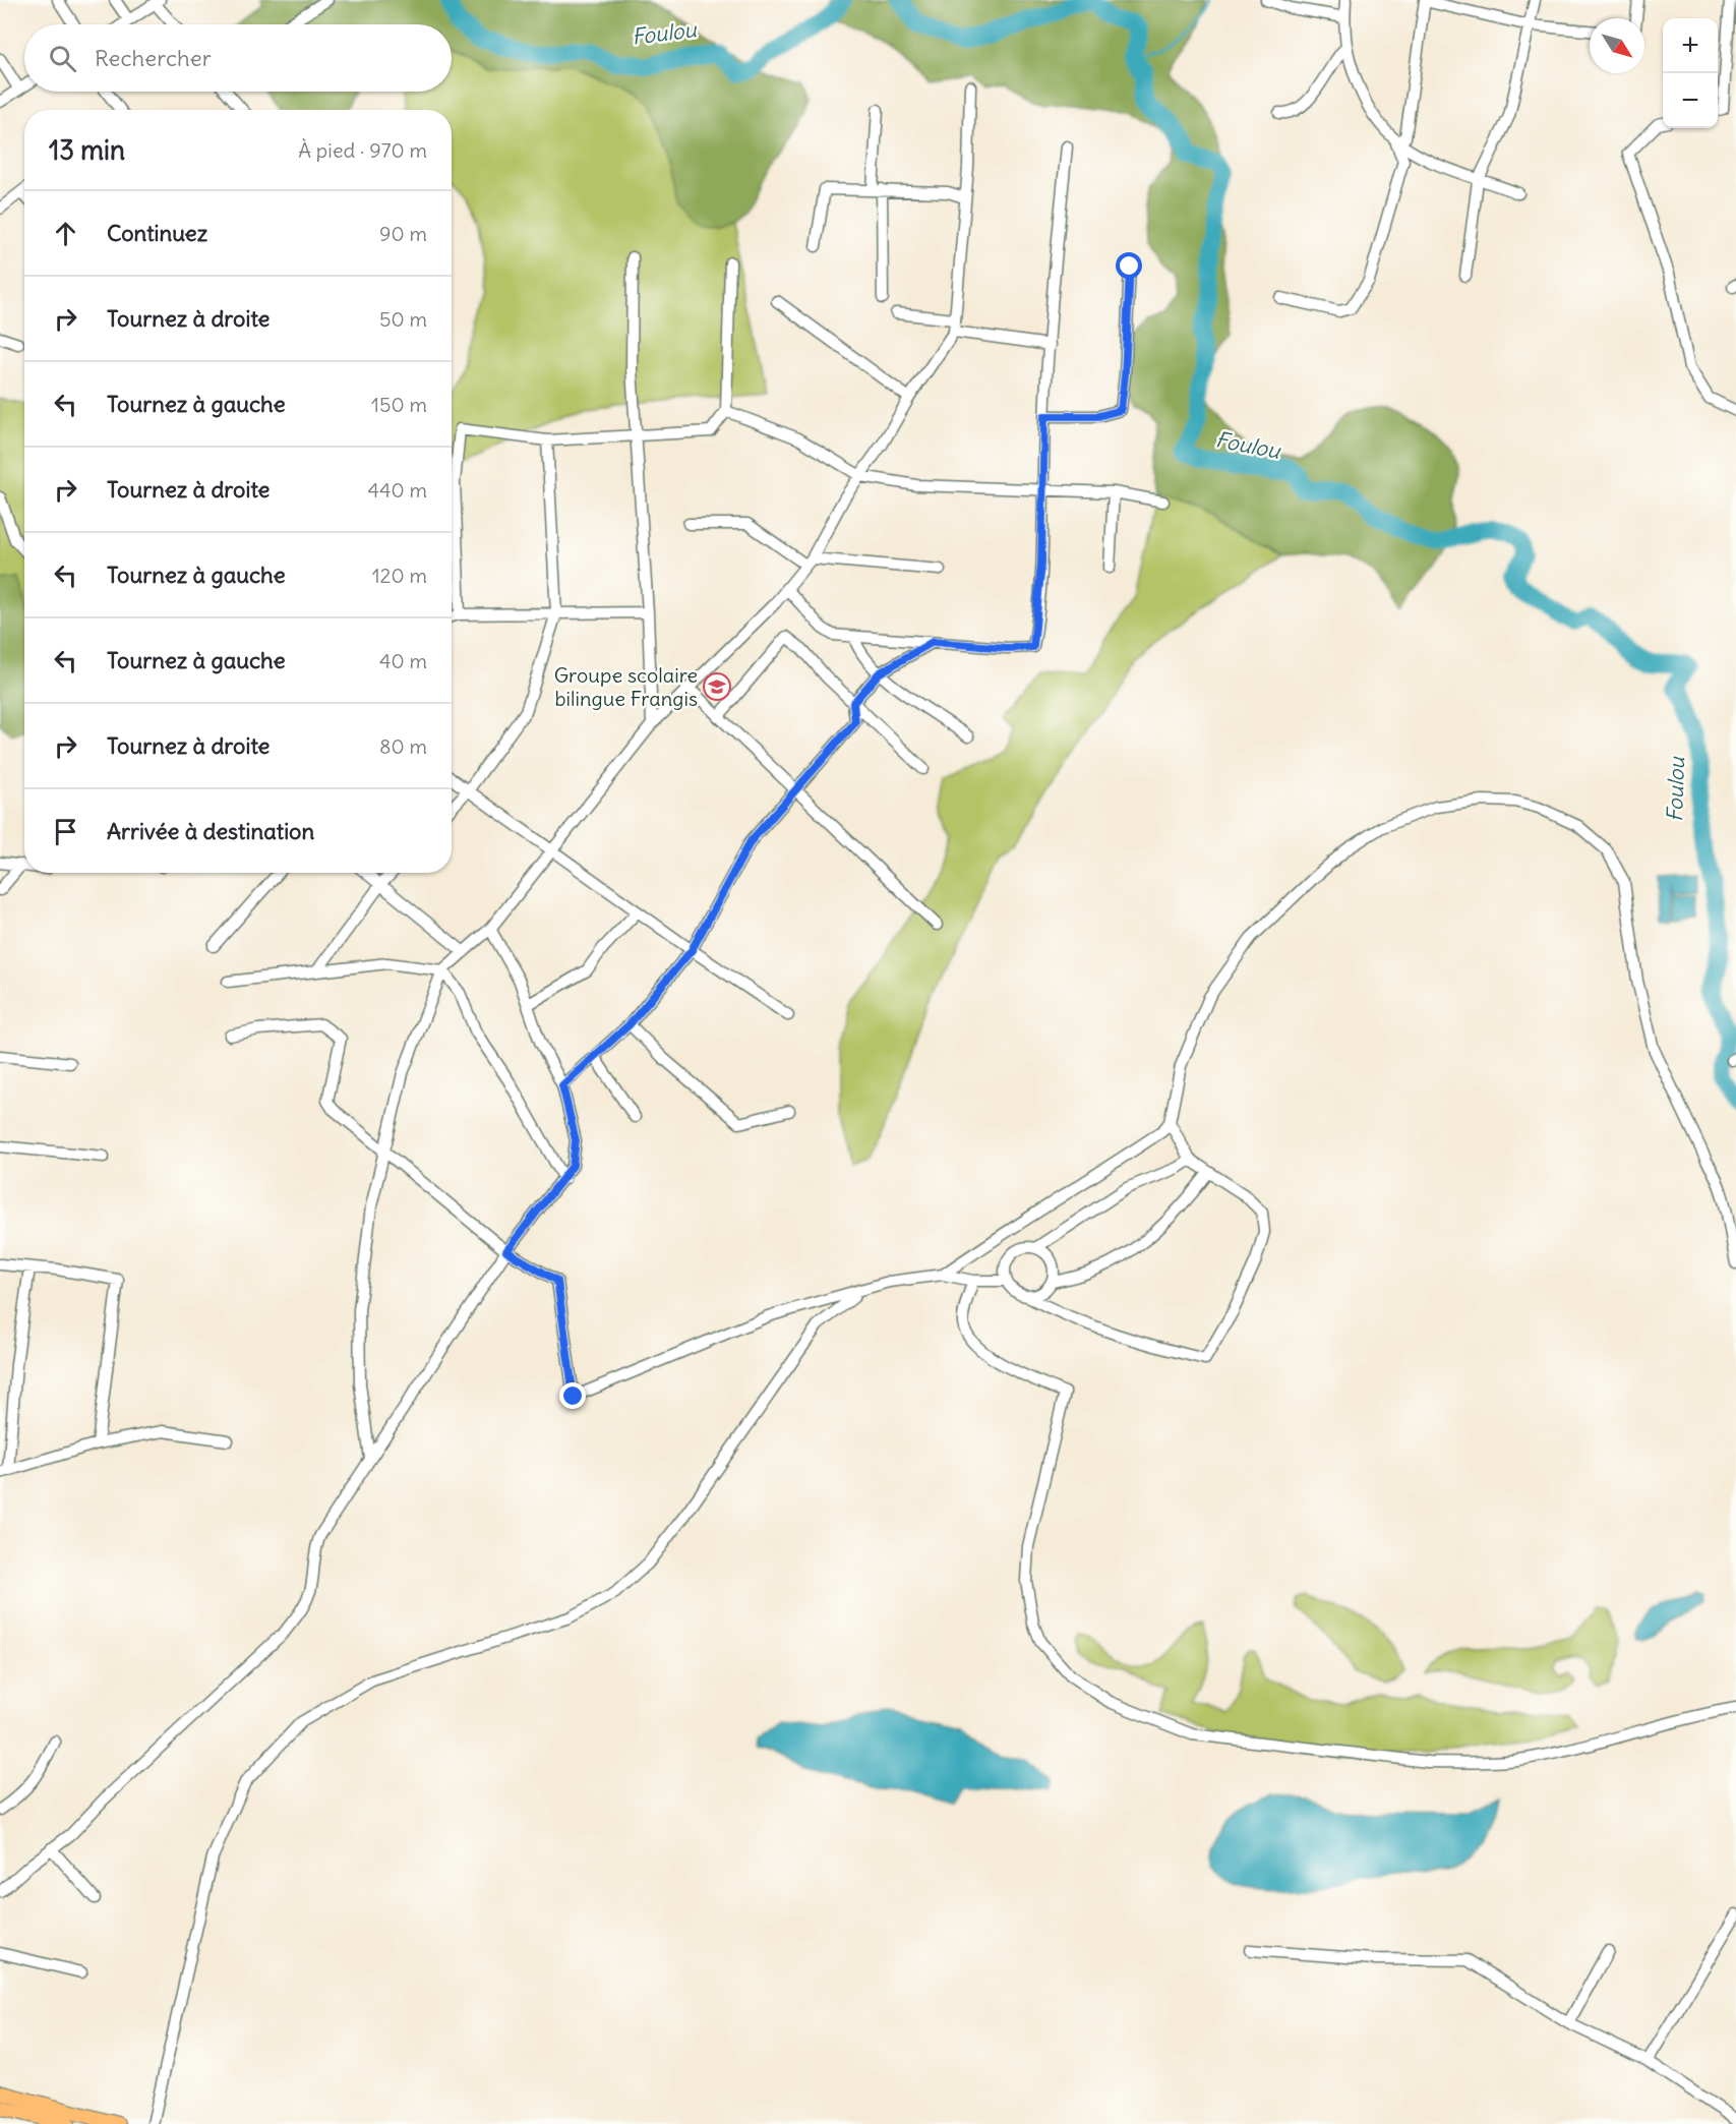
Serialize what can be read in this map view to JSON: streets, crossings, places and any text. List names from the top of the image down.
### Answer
{
  "water": ["Foulou"],
  "places": {
    "school or university": ["Groupe scolaire bilingue Frangis"]
  },
  "north": "bottom right",
  "page": {
    "map_buttons": ["+", "−"],
    "search": "Rechercher",
    "heading": ["13 min", "À pied · 970 m"],
    "list": [
      ["Continuez", "90 m"],
      ["Tournez à droite", "50 m"],
      ["Tournez à gauche", "150 m"],
      ["Tournez à droite", "440 m"],
      ["Tournez à gauche", "120 m"],
      ["Tournez à gauche", "40 m"],
      ["Tournez à droite", "80 m"],
      "Arrivée à destination"
    ]
  }
}
